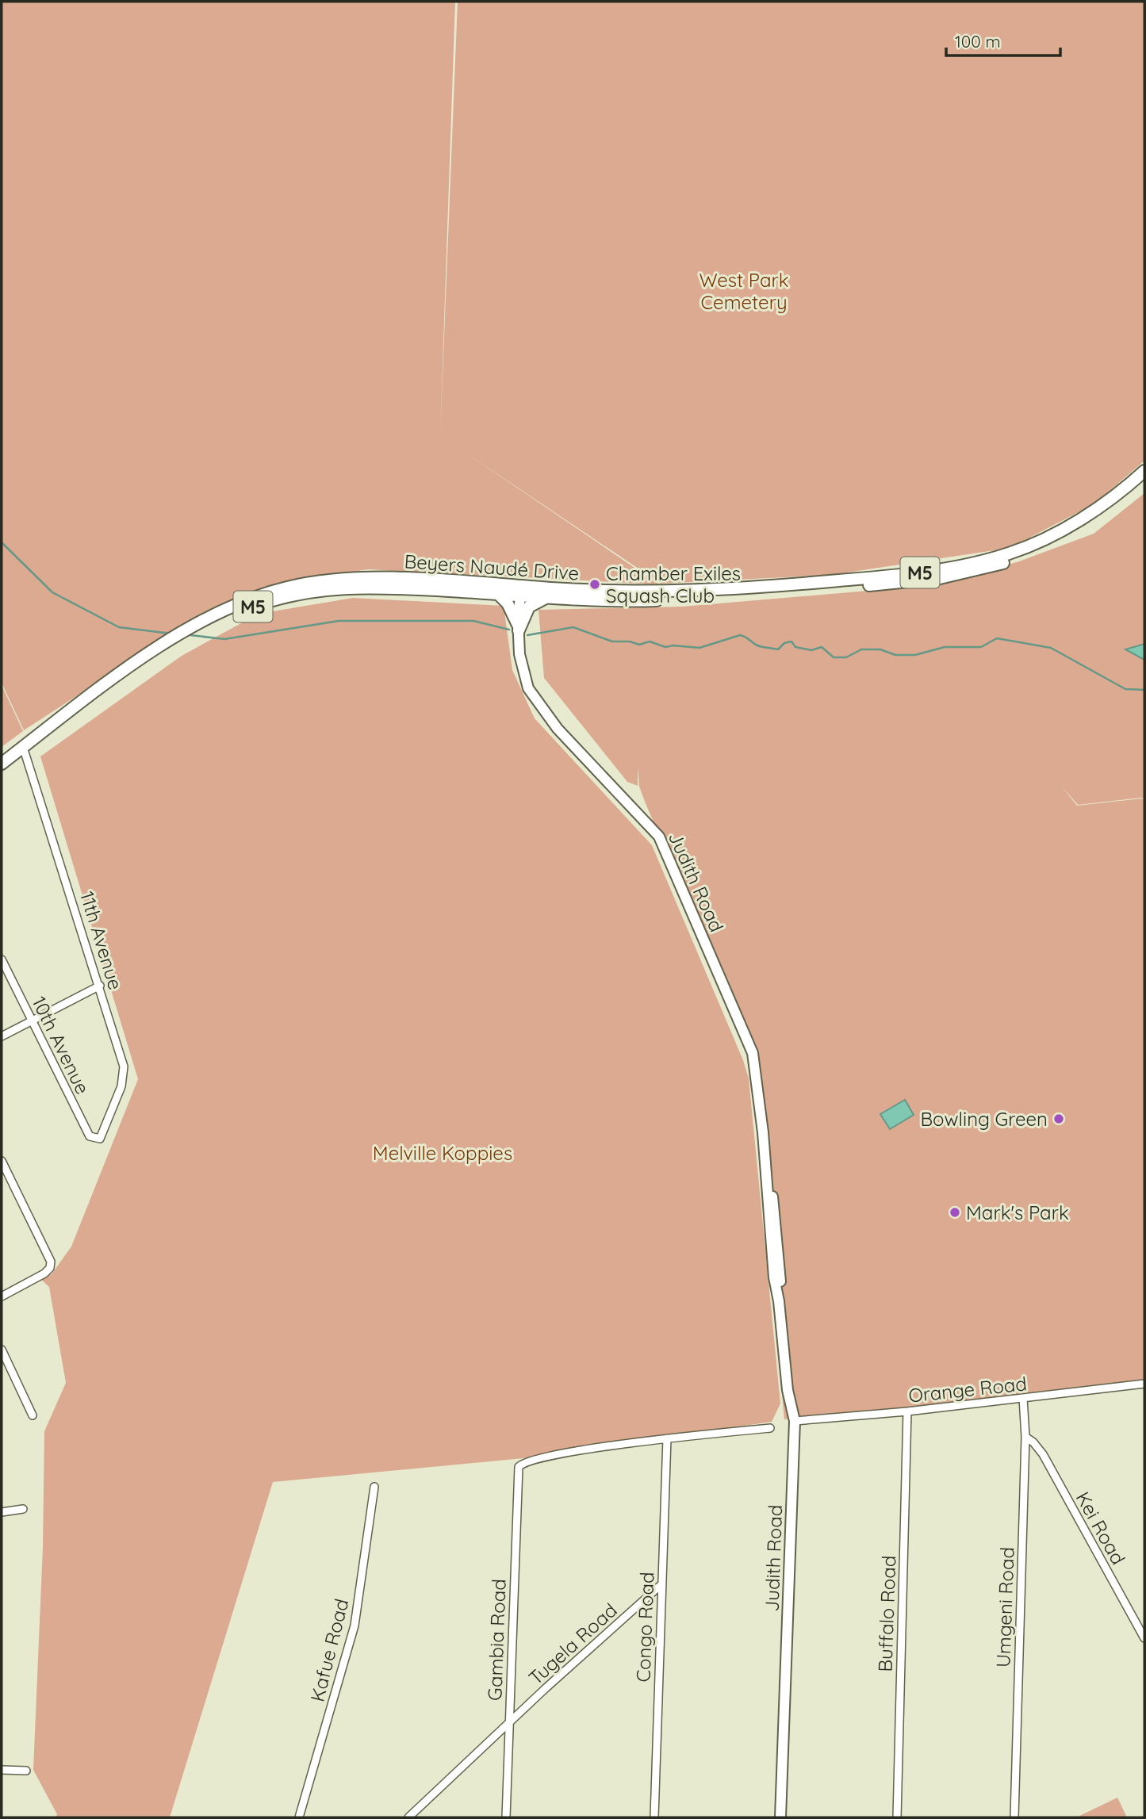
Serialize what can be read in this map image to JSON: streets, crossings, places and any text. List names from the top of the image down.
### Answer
{
  "streets": {
    "main road": ["Beyers Naudé Drive", "M5"],
    "street": [
      "Judith Road",
      "11th Avenue",
      "10th Avenue",
      "Orange Road",
      "Kei Road",
      "Umgeni Road",
      "Buffalo Road",
      "Congo Road",
      "Gambia Road",
      "Tugela Road",
      "Kafue Road"
    ]
  },
  "crossings": [
    ["Beyers Naudé Drive", "M5"],
    ["Beyers Naudé Drive", "Judith Road"],
    ["Beyers Naudé Drive", "11th Avenue"],
    ["M5", "11th Avenue"],
    ["Judith Road", "Orange Road"],
    ["11th Avenue", "10th Avenue"],
    ["Orange Road", "Umgeni Road"],
    ["Orange Road", "Buffalo Road"],
    ["Kei Road", "Umgeni Road"],
    ["Congo Road", "Gambia Road"],
    ["Congo Road", "Tugela Road"],
    ["Gambia Road", "Tugela Road"]
  ],
  "parks": ["West Park Cemetery", "Melville Koppies"],
  "places": ["Chamber Exiles Squash Club", "Bowling Green", "Mark's Park"],
  "scale_bar": "100 m"
}
